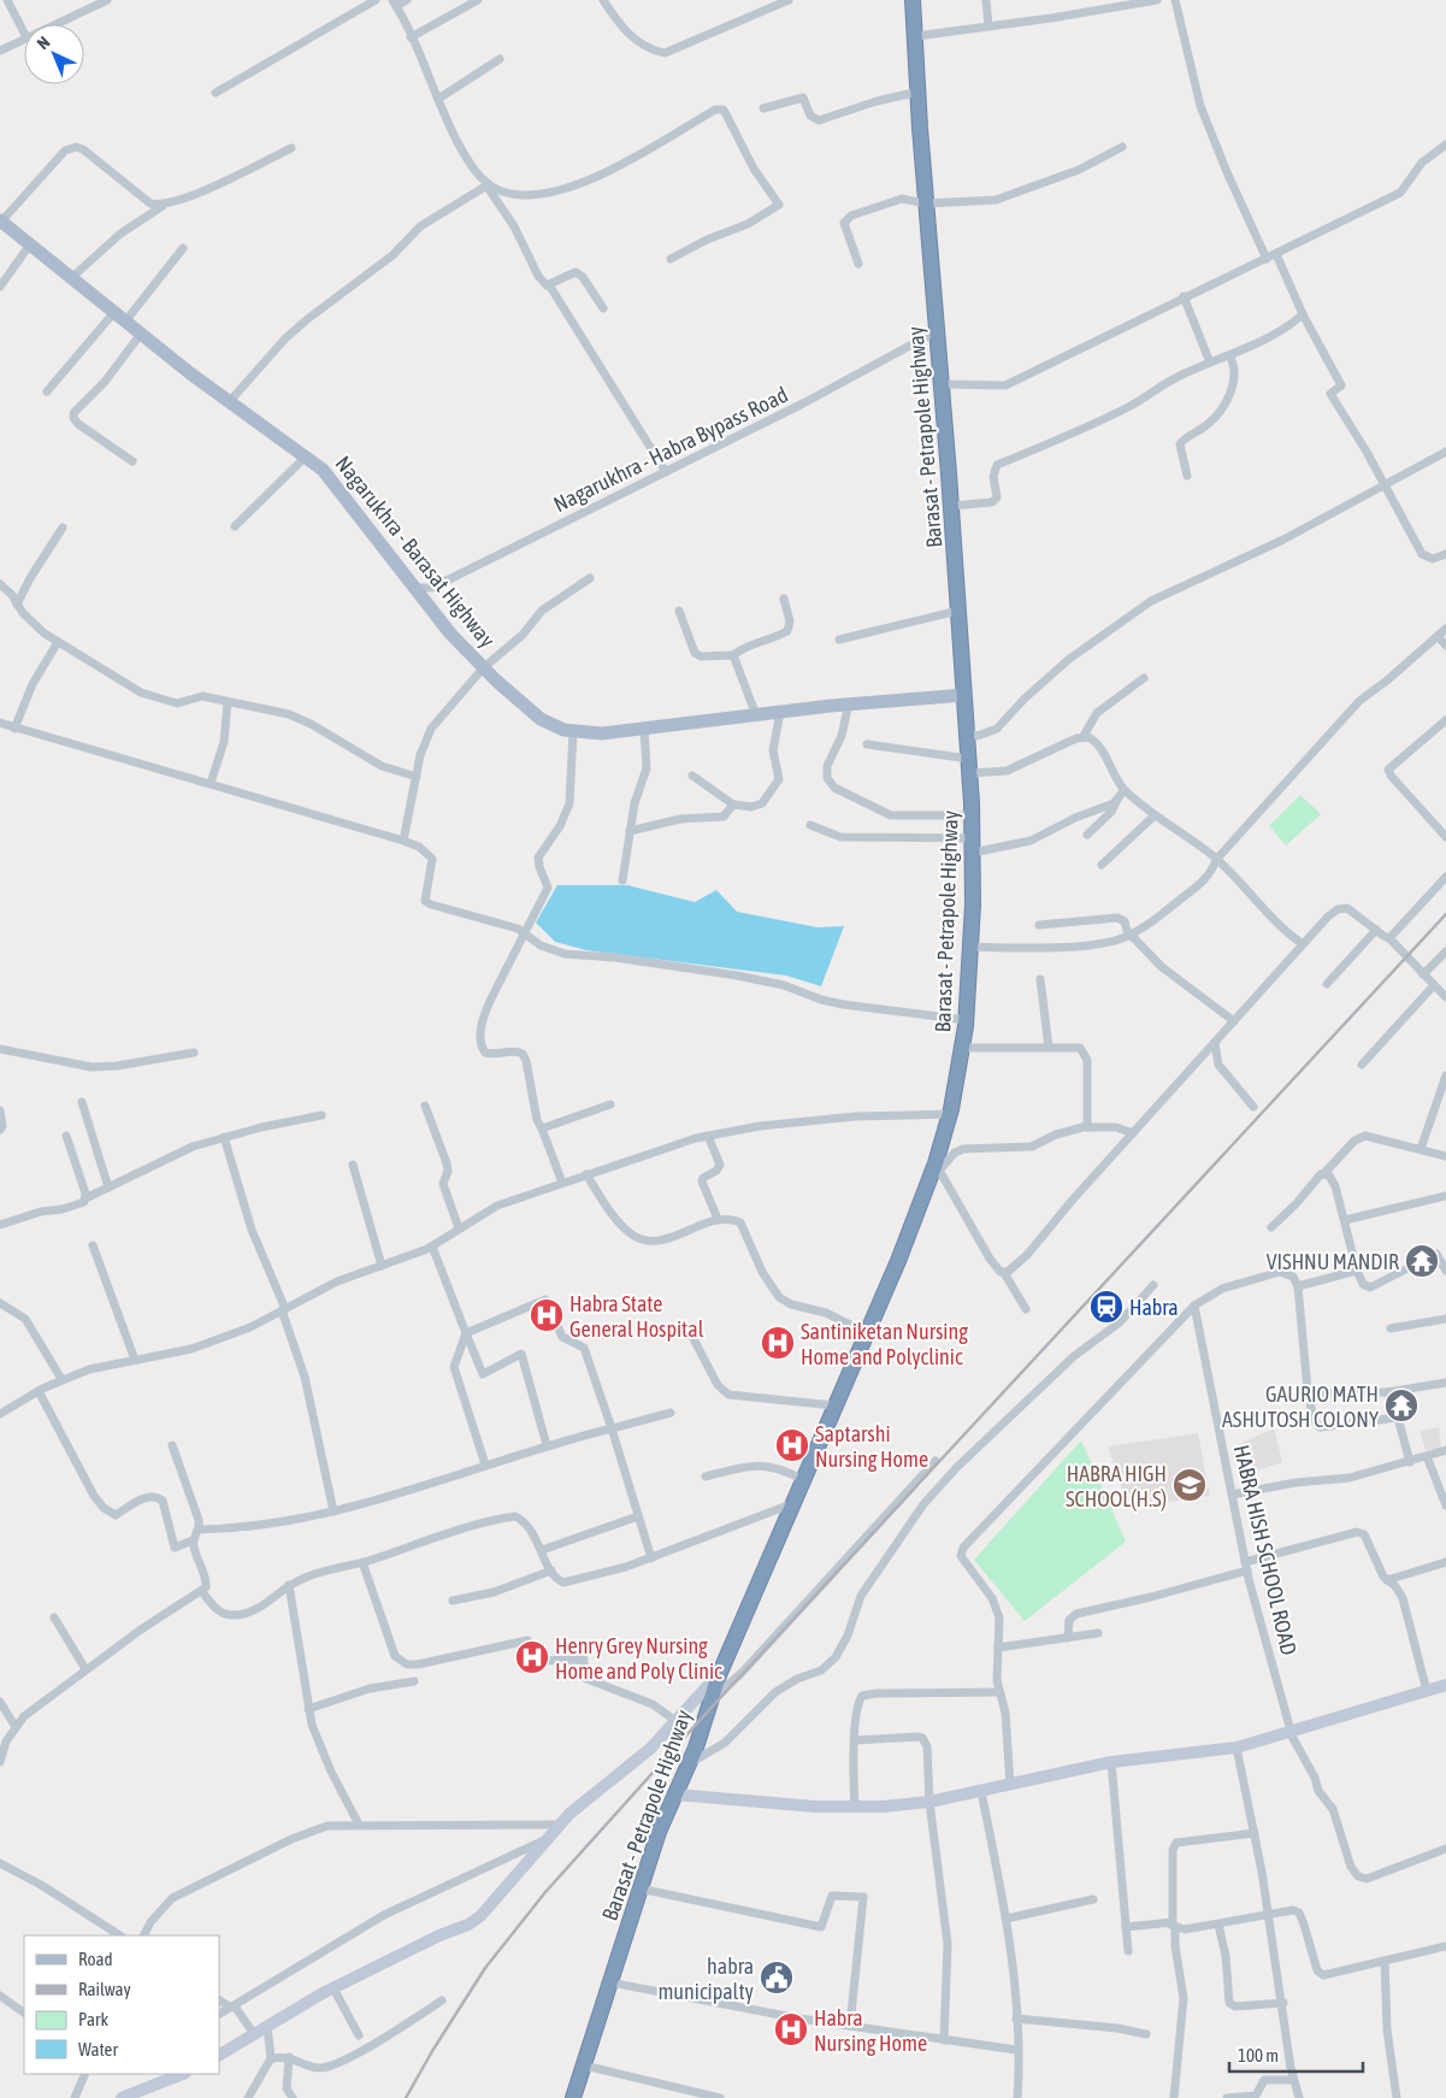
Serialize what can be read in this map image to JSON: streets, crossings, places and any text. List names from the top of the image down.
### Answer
{
  "streets": {
    "highway": ["Barasat - Petrapole Highway"],
    "main road": ["Nagarukhra - Barasat Highway"],
    "street": ["Nagarukhra - Habra Bypass Road", "HABRA HISH SCHOOL ROAD"]
  },
  "crossings": [
    ["Barasat - Petrapole Highway", "Nagarukhra - Habra Bypass Road"],
    ["Barasat - Petrapole Highway", "Nagarukhra - Barasat Highway"],
    ["Nagarukhra - Habra Bypass Road", "Nagarukhra - Barasat Highway"]
  ],
  "places": {
    "temple": ["VISHNU MANDIR", "GAURIO MATH ASHUTOSH COLONY"],
    "station": ["Habra"],
    "hospital": [
      "Habra State General Hospital",
      "Santiniketan Nursing Home and Polyclinic",
      "Saptarshi Nursing Home",
      "Henry Grey Nursing Home and Poly Clinic",
      "Habra Nursing Home"
    ],
    "school or university": ["HABRA HIGH SCHOOL(H.S)"],
    "public building": ["habra municipalty"]
  },
  "legend": [
    "Road",
    "Railway",
    "Park",
    "Water"
  ],
  "scale_bar": "100 m",
  "north": "top left"
}
